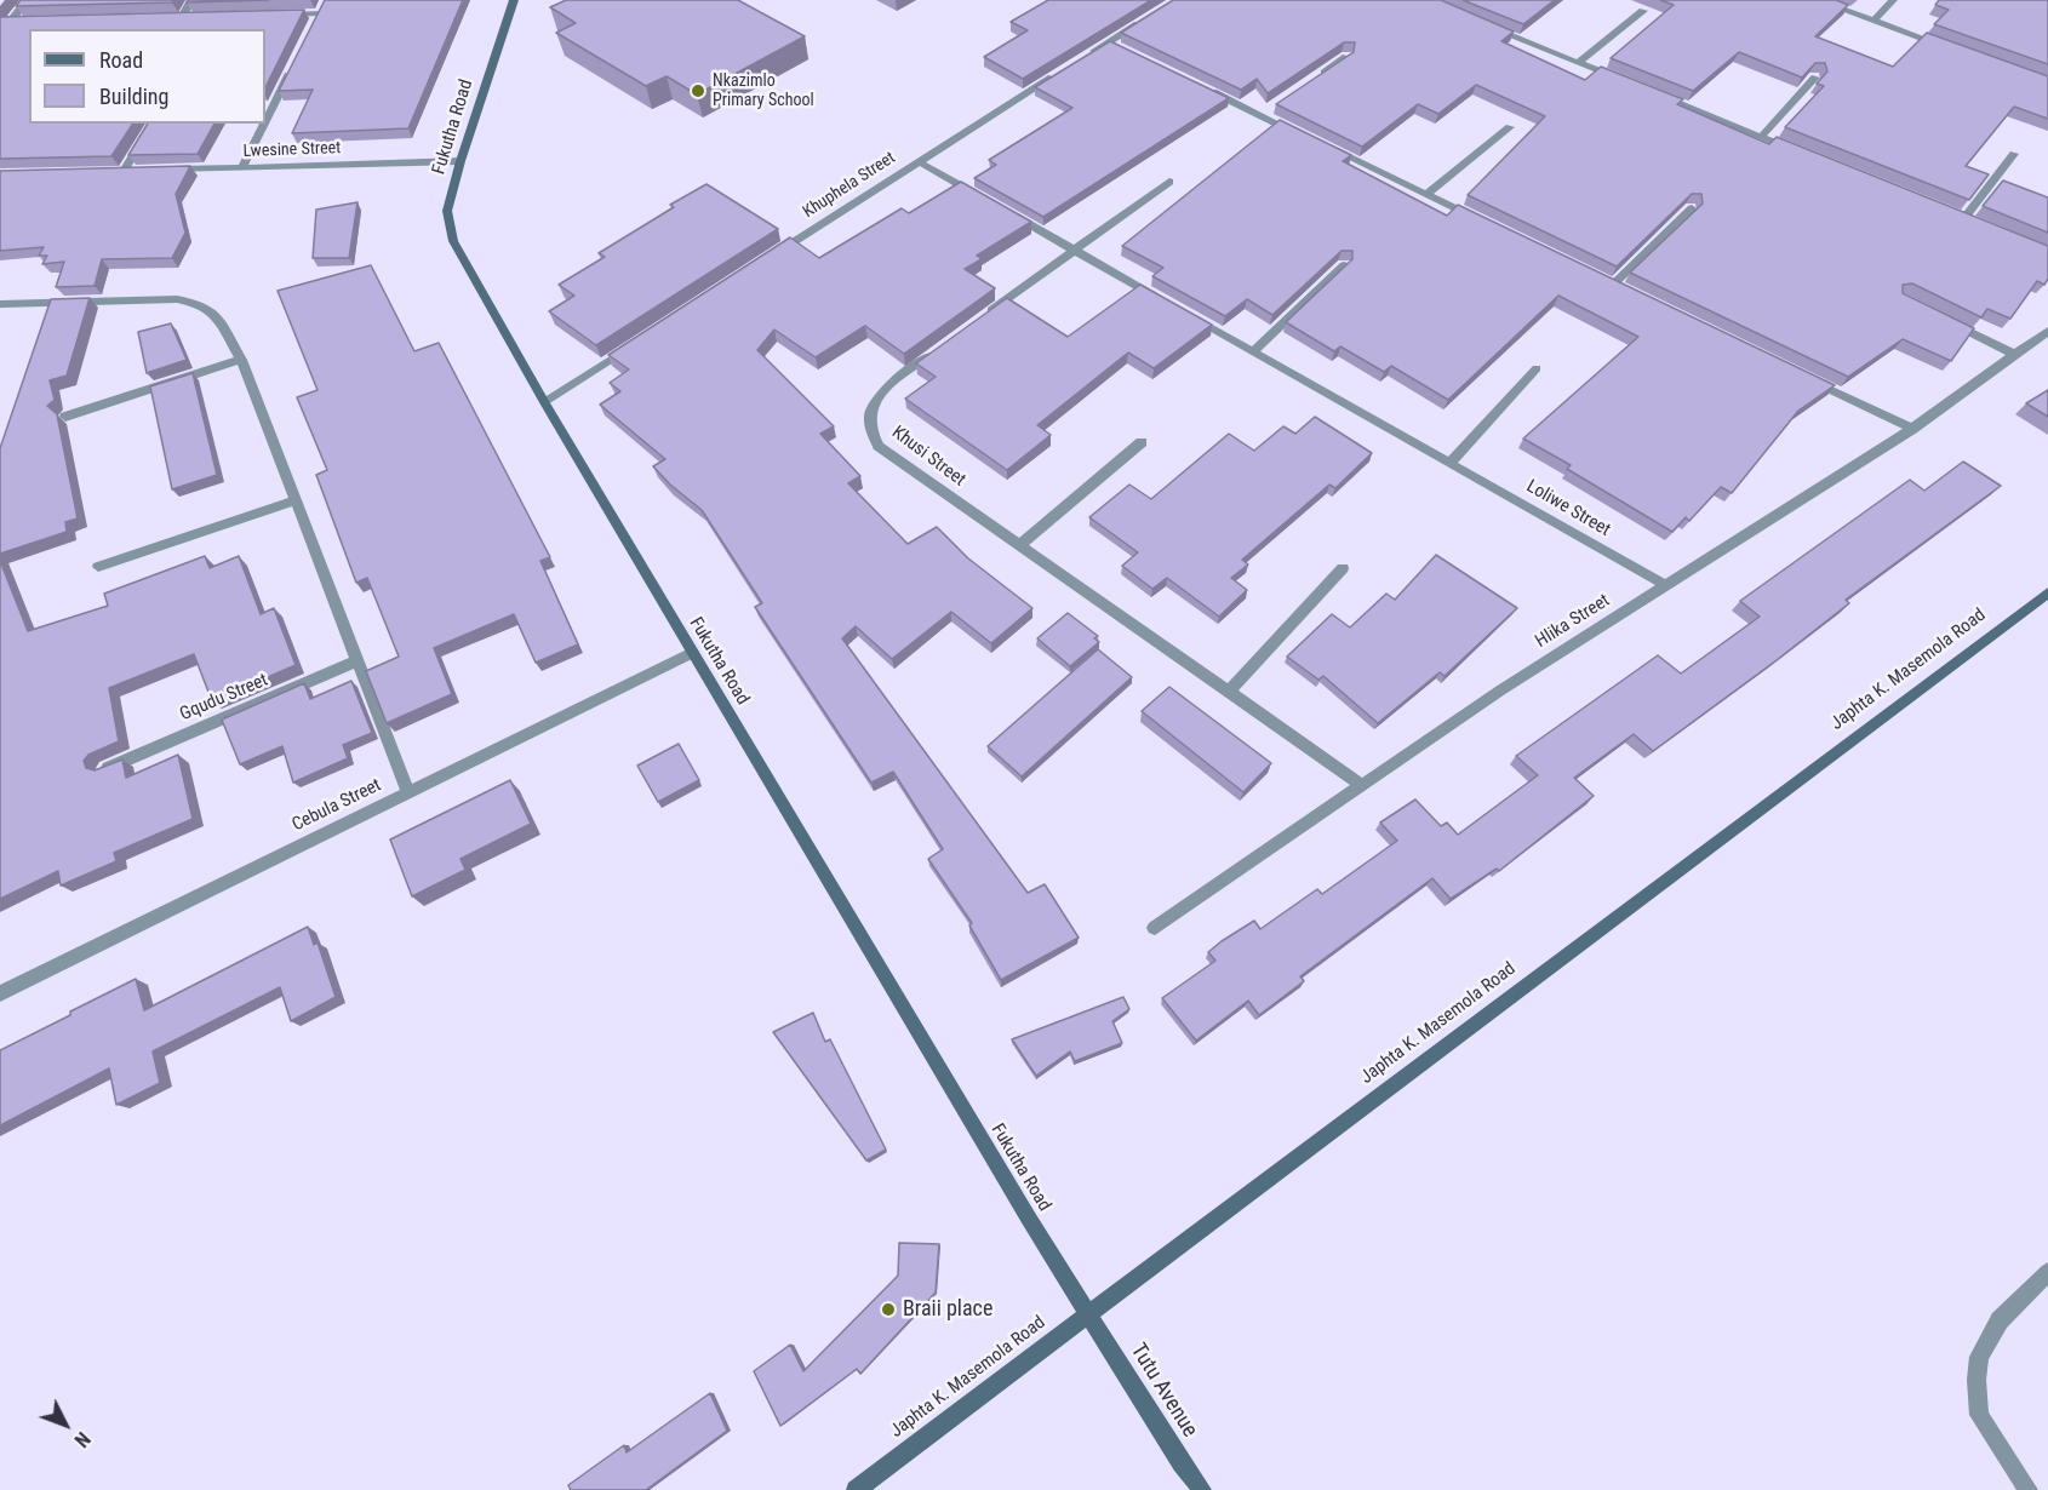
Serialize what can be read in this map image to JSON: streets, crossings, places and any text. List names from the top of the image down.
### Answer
{
  "streets": {
    "street": [
      "Fukutha Road",
      "Lwesine Street",
      "Khuphela Street",
      "Khusi Street",
      "Loliwe Street",
      "Hlika Street",
      "Japhta K. Masemola Road",
      "Gqudu Street",
      "Cebula Street",
      "Tutu Avenue"
    ]
  },
  "crossings": [
    ["Fukutha Road", "Lwesine Street"],
    ["Fukutha Road", "Japhta K. Masemola Road"],
    ["Fukutha Road", "Cebula Street"],
    ["Fukutha Road", "Tutu Avenue"],
    ["Khusi Street", "Hlika Street"],
    ["Loliwe Street", "Hlika Street"],
    ["Japhta K. Masemola Road", "Tutu Avenue"]
  ],
  "places": ["Nkazimlo Primary School", "Braii place"],
  "legend": ["Road", "Building"],
  "north": "bottom right"
}
